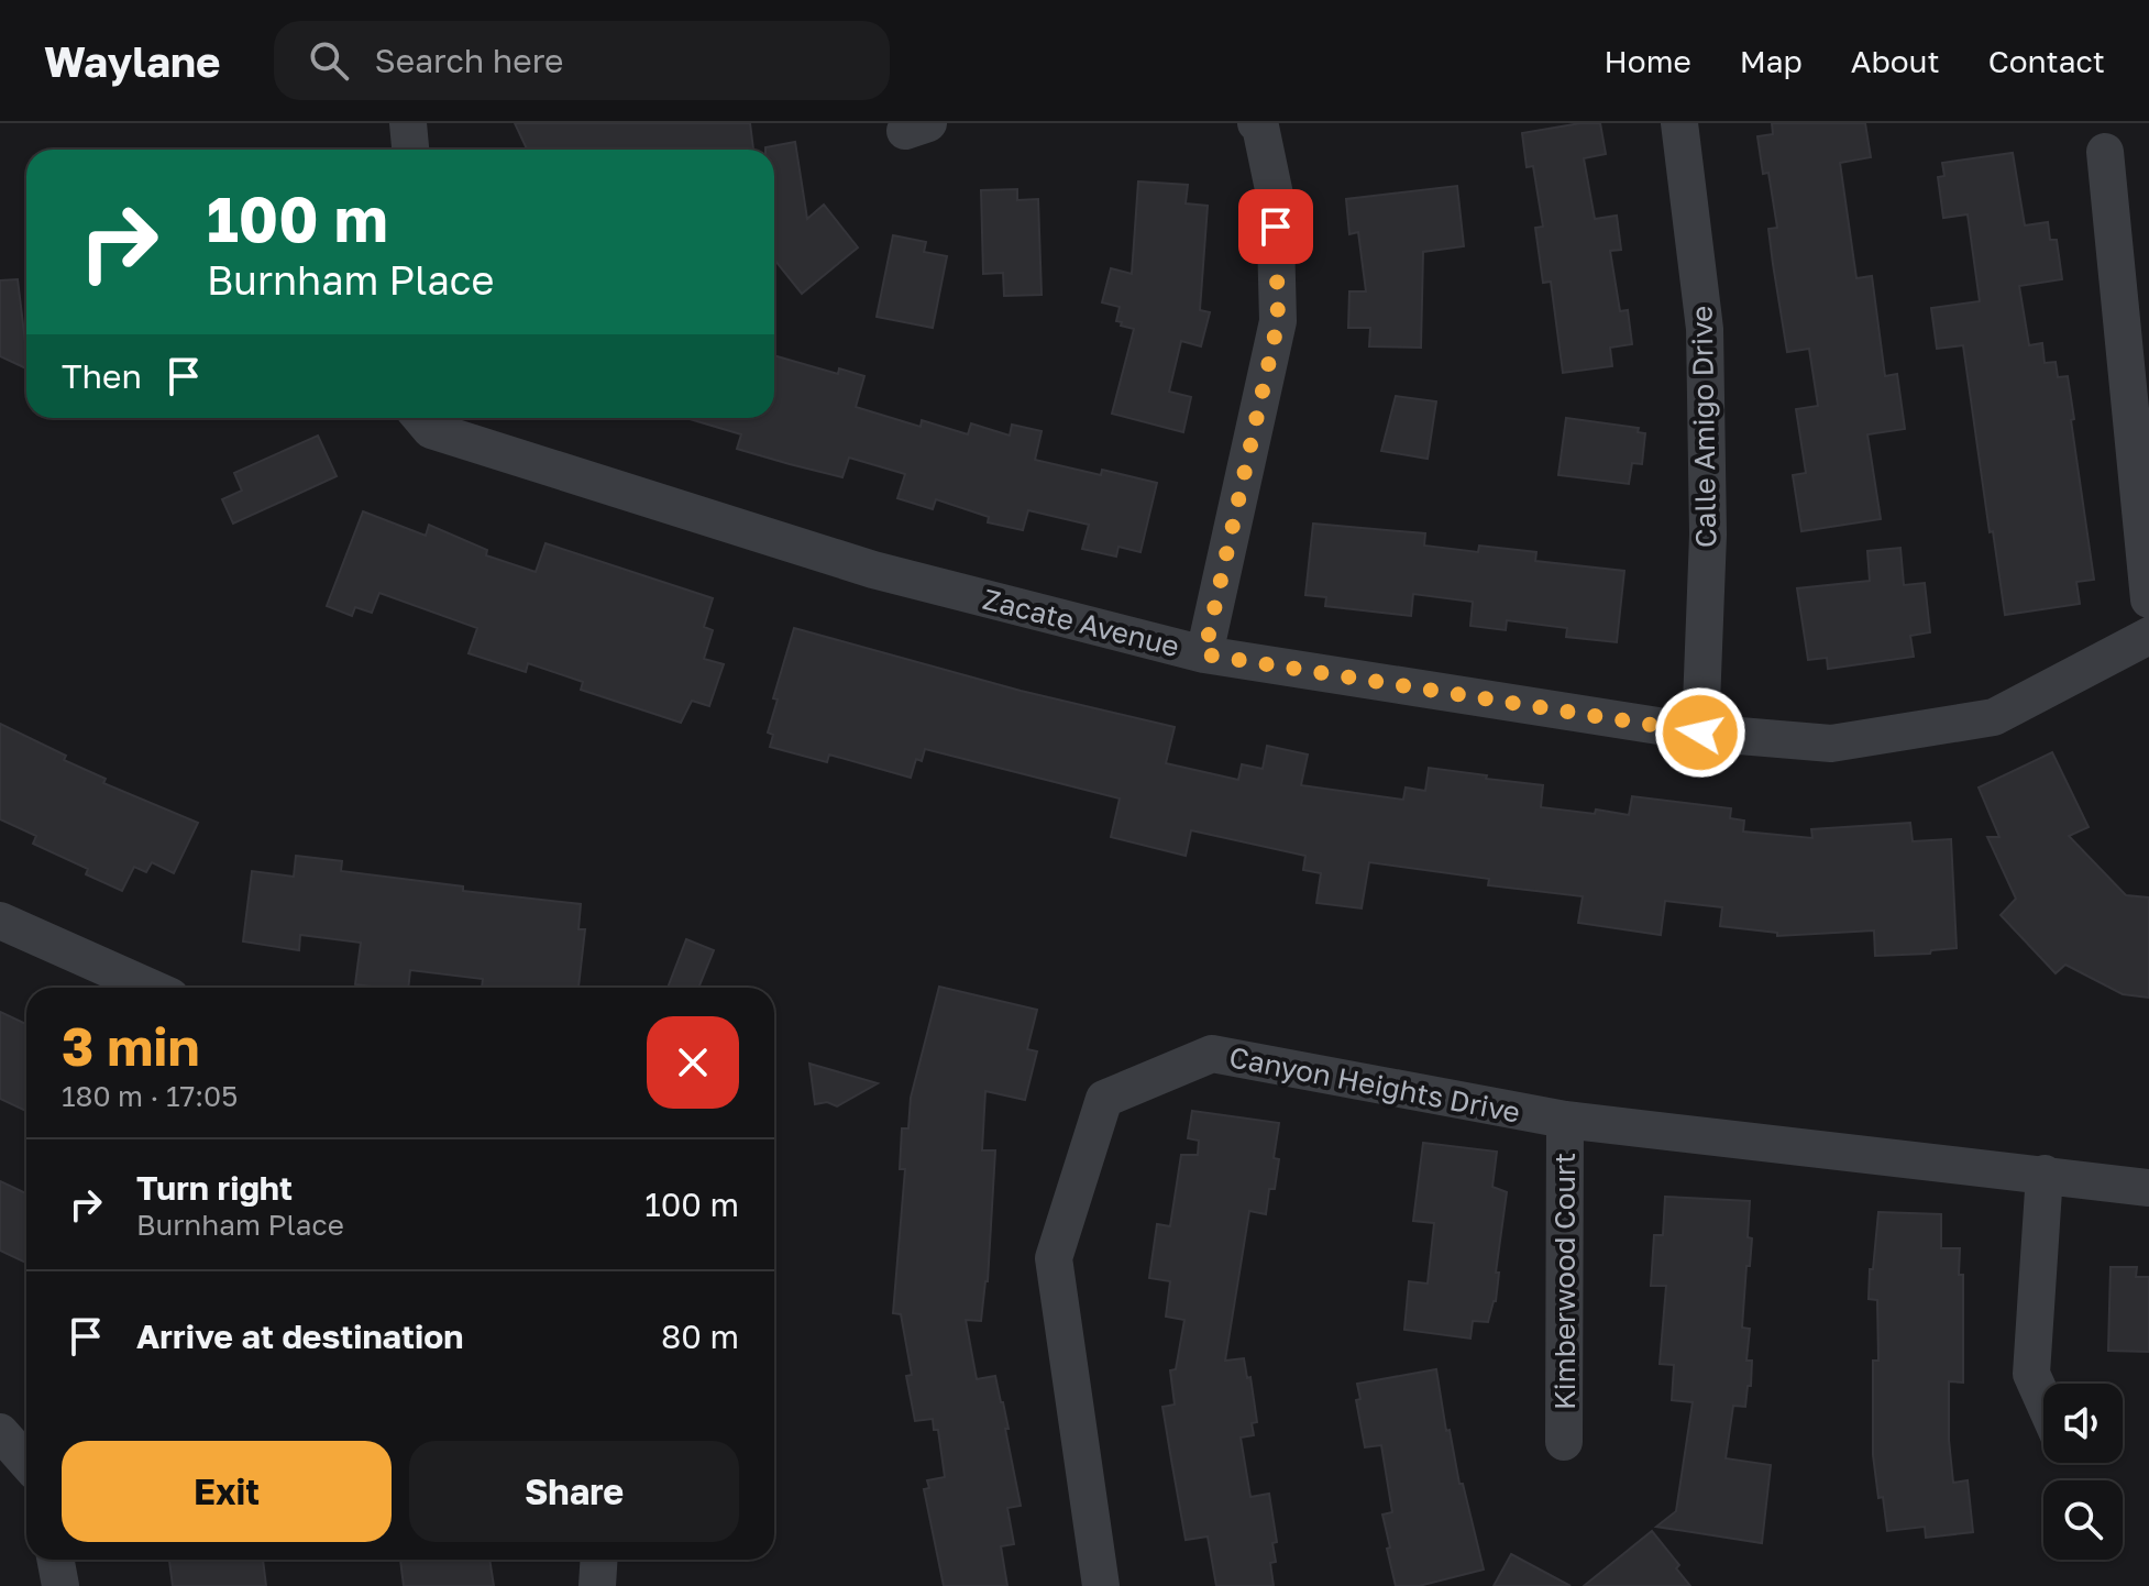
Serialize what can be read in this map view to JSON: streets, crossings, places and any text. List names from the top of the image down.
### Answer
{
  "streets": {
    "street": [
      "Calle Amigo Drive",
      "Zacate Avenue",
      "Canyon Heights Drive",
      "Kimberwood Court"
    ]
  },
  "crossings": [
    ["Calle Amigo Drive", "Zacate Avenue"],
    ["Canyon Heights Drive", "Kimberwood Court"]
  ],
  "page": {
    "header": "Waylane",
    "search": "Search here",
    "nav": [
      "Home",
      "Map",
      "About",
      "Contact"
    ],
    "turn": ["100 m", "Burnham Place"],
    "then": "Then",
    "heading": ["3 min", "180 m · 17:05"],
    "list": [
      {
        "name": "Turn right",
        "note": "Burnham Place",
        "value": "100 m"
      },
      {
        "name": "Arrive at destination",
        "value": "80 m"
      }
    ],
    "buttons": ["Exit", "Share"]
  }
}
